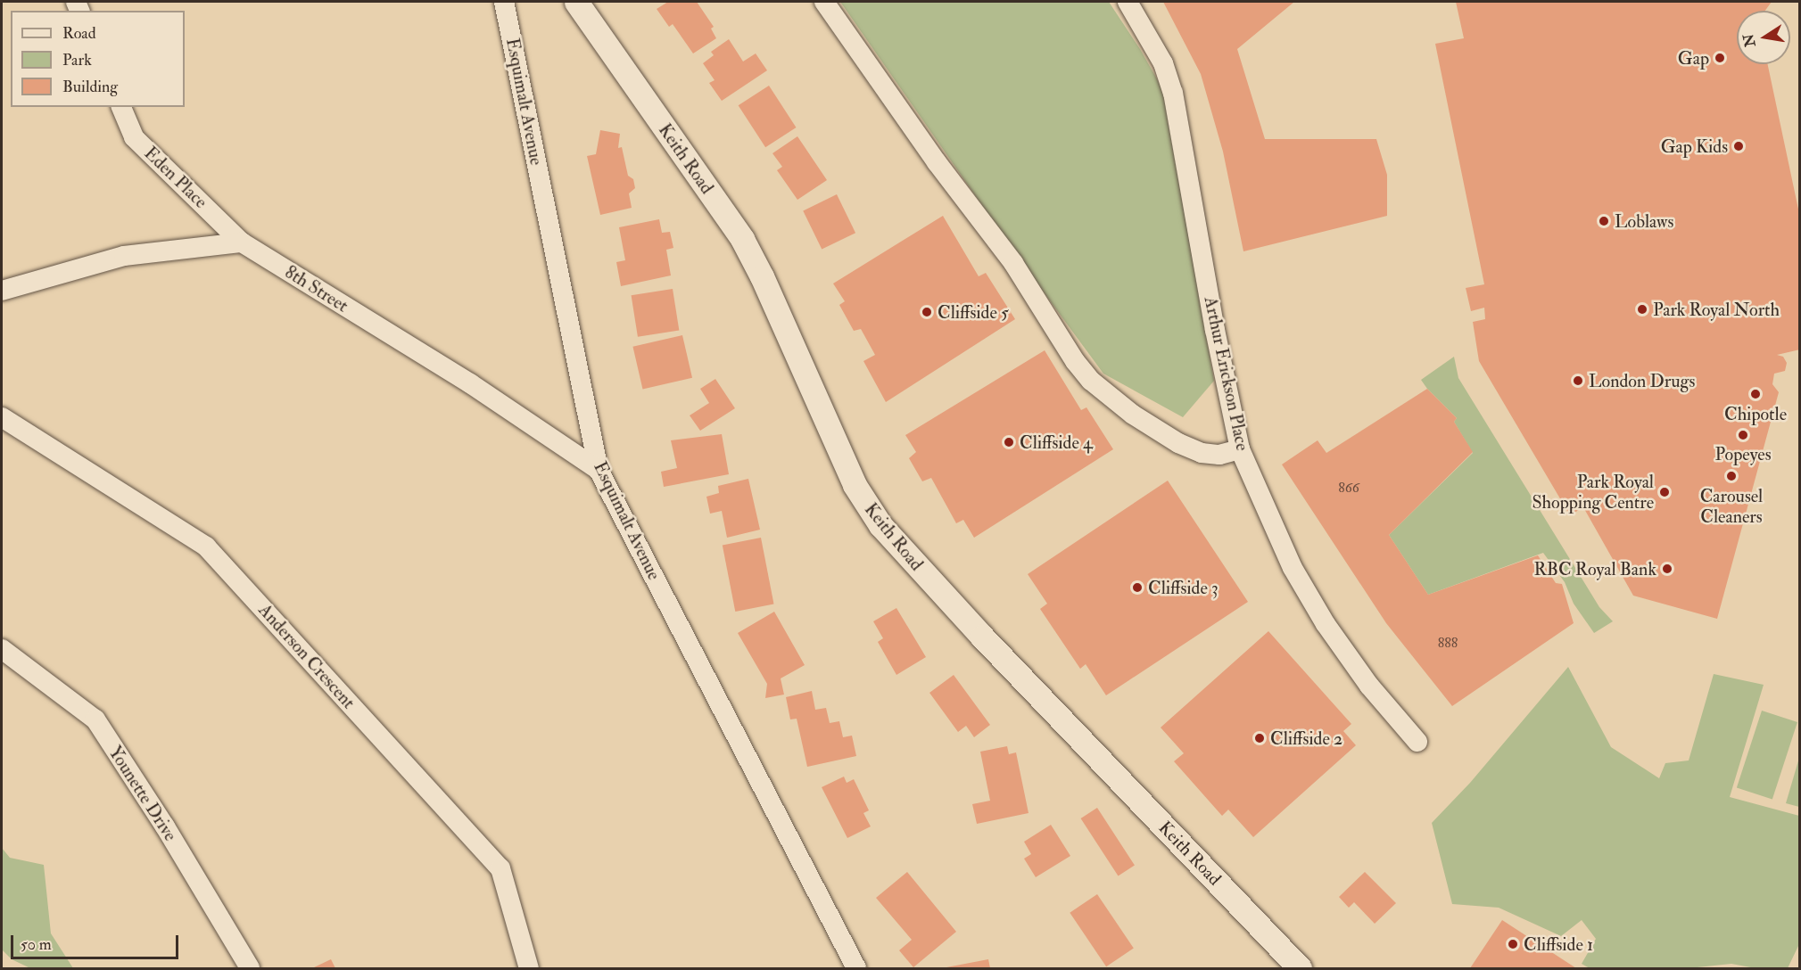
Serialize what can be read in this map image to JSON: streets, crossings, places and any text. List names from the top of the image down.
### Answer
{
  "streets": {
    "street": [
      "Esquimalt Avenue",
      "Keith Road",
      "Eden Place",
      "8th Street",
      "Arthur Erickson Place",
      "Anderson Crescent",
      "Younette Drive"
    ]
  },
  "crossings": [
    ["Esquimalt Avenue", "8th Street"],
    ["Eden Place", "8th Street"]
  ],
  "places": [
    "Gap",
    "Gap Kids",
    "Loblaws",
    "Park Royal North",
    "Cliffside 5",
    "London Drugs",
    "Chipotle",
    "Popeyes",
    "Cliffside 4",
    "Carousel Cleaners",
    "Park Royal Shopping Centre",
    "RBC Royal Bank",
    "Cliffside 3",
    "Cliffside 2",
    "Cliffside 1"
  ],
  "house_numbers": ["866", "888"],
  "legend": ["Road", "Park", "Building"],
  "scale_bar": "50 m",
  "north": "left"
}
